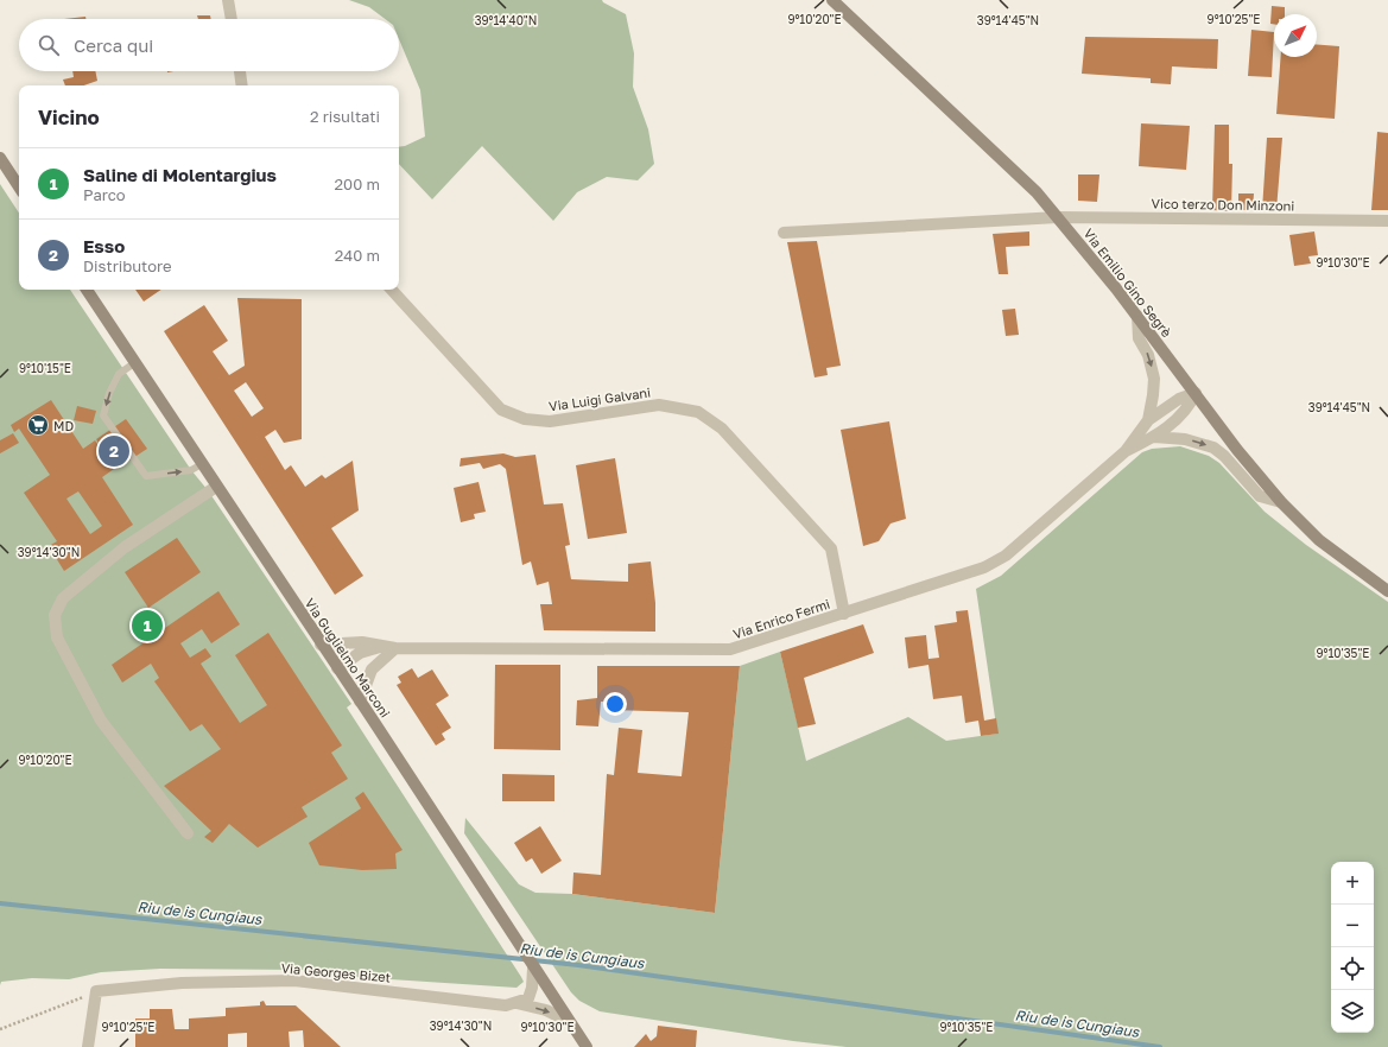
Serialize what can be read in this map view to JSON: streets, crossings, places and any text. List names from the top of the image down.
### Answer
{
  "streets": {
    "main road": ["Via Emilio Gino Segrè", "Via Guglielmo Marconi"],
    "street": [
      "Vico terzo Don Minzoni",
      "Via Luigi Galvani",
      "Via Enrico Fermi",
      "Via Georges Bizet"
    ]
  },
  "crossings": [
    ["Vico terzo Don Minzoni", "Via Emilio Gino Segrè"],
    ["Via Luigi Galvani", "Via Enrico Fermi"],
    ["Via Enrico Fermi", "Via Guglielmo Marconi"],
    ["Via Guglielmo Marconi", "Via Georges Bizet"]
  ],
  "water": ["Riu de is Cungiaus"],
  "places": {
    "supermarket": ["MD"]
  },
  "north": "top right",
  "page": {
    "search": "Cerca qui",
    "heading": ["Vicino", "2 risultati"],
    "list": [
      {
        "mark": "1",
        "name": "Saline di Molentargius",
        "note": "Parco",
        "value": "200 m"
      },
      {
        "mark": "2",
        "name": "Esso",
        "note": "Distributore",
        "value": "240 m"
      }
    ],
    "pins": ["2", "1"],
    "map_buttons": ["+", "−"]
  },
  "coordinates": [
    "9°10'25\"E",
    "9°10'20\"E",
    "39°14'45\"N",
    "39°14'40\"N",
    "9°10'30\"E",
    "9°10'15\"E",
    "39°14'30\"N",
    "9°10'35\"E"
  ]
}
